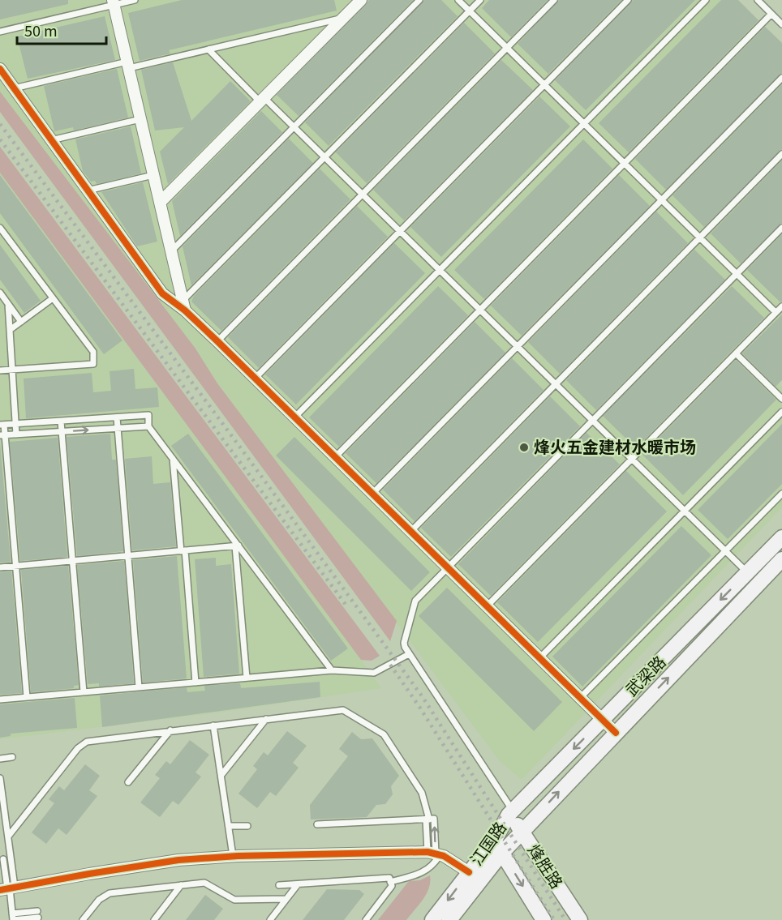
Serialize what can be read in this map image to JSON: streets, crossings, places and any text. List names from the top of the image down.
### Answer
{
  "streets": {
    "main road": ["武梁路", "江国路", "烽胜路"]
  },
  "crossings": [
    ["武梁路", "江国路"],
    ["武梁路", "烽胜路"],
    ["江国路", "烽胜路"]
  ],
  "places": ["烽火五金建材水暖市场"],
  "scale_bar": "50 m"
}
